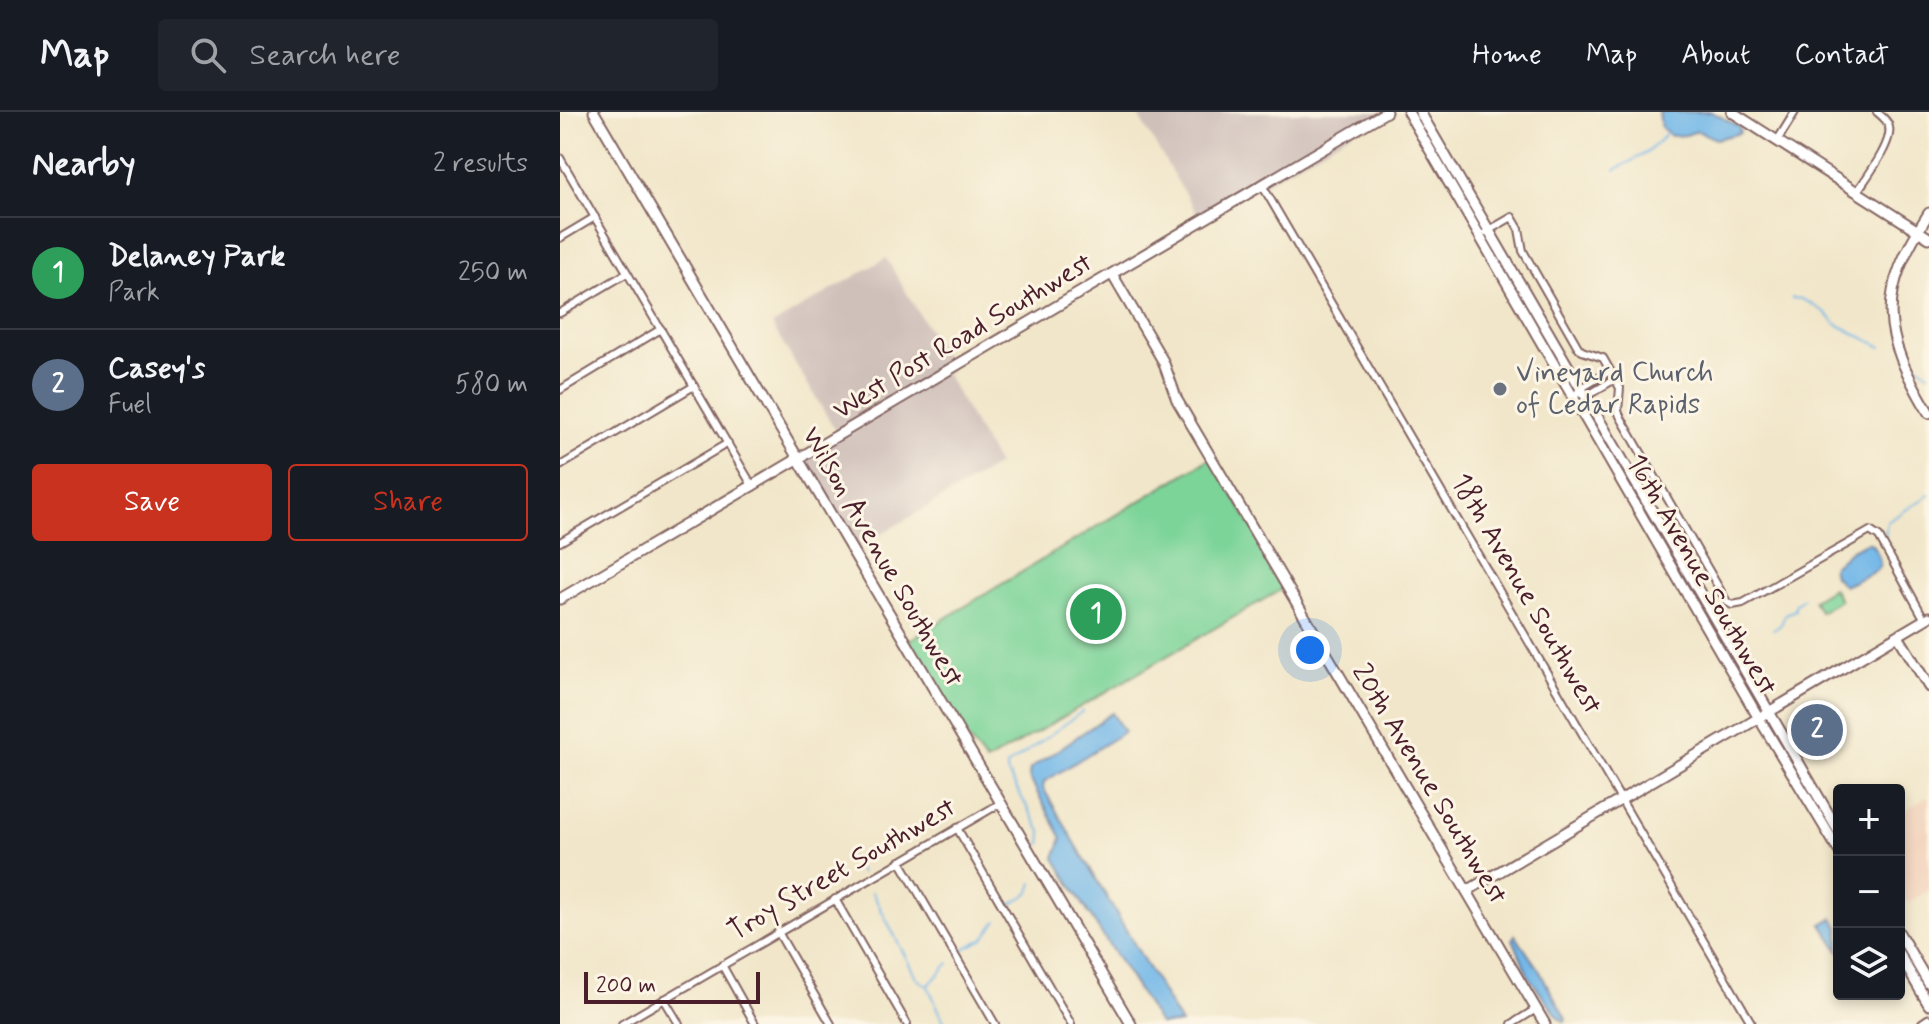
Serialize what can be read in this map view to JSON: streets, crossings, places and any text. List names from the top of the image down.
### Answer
{
  "streets": {
    "street": [
      "West Post Road Southwest",
      "Wilson Avenue Southwest",
      "16th Avenue Southwest",
      "18th Avenue Southwest",
      "20th Avenue Southwest",
      "Troy Street Southwest"
    ]
  },
  "crossings": [
    ["West Post Road Southwest", "Wilson Avenue Southwest"],
    ["West Post Road Southwest", "18th Avenue Southwest"],
    ["West Post Road Southwest", "20th Avenue Southwest"],
    ["Wilson Avenue Southwest", "Troy Street Southwest"]
  ],
  "places": ["Vineyard Church of Cedar Rapids"],
  "scale_bar": "200 m",
  "page": {
    "header": "Map",
    "search": "Search here",
    "nav": [
      "Home",
      "Map",
      "About",
      "Contact"
    ],
    "heading": ["Nearby", "2 results"],
    "list": [
      {
        "mark": "1",
        "name": "Delaney Park",
        "note": "Park",
        "value": "250 m"
      },
      {
        "mark": "2",
        "name": "Casey's",
        "note": "Fuel",
        "value": "580 m"
      }
    ],
    "buttons": ["Save", "Share"],
    "pins": ["1", "2"],
    "map_buttons": ["+", "−"],
    "scale": "200 m"
  }
}
